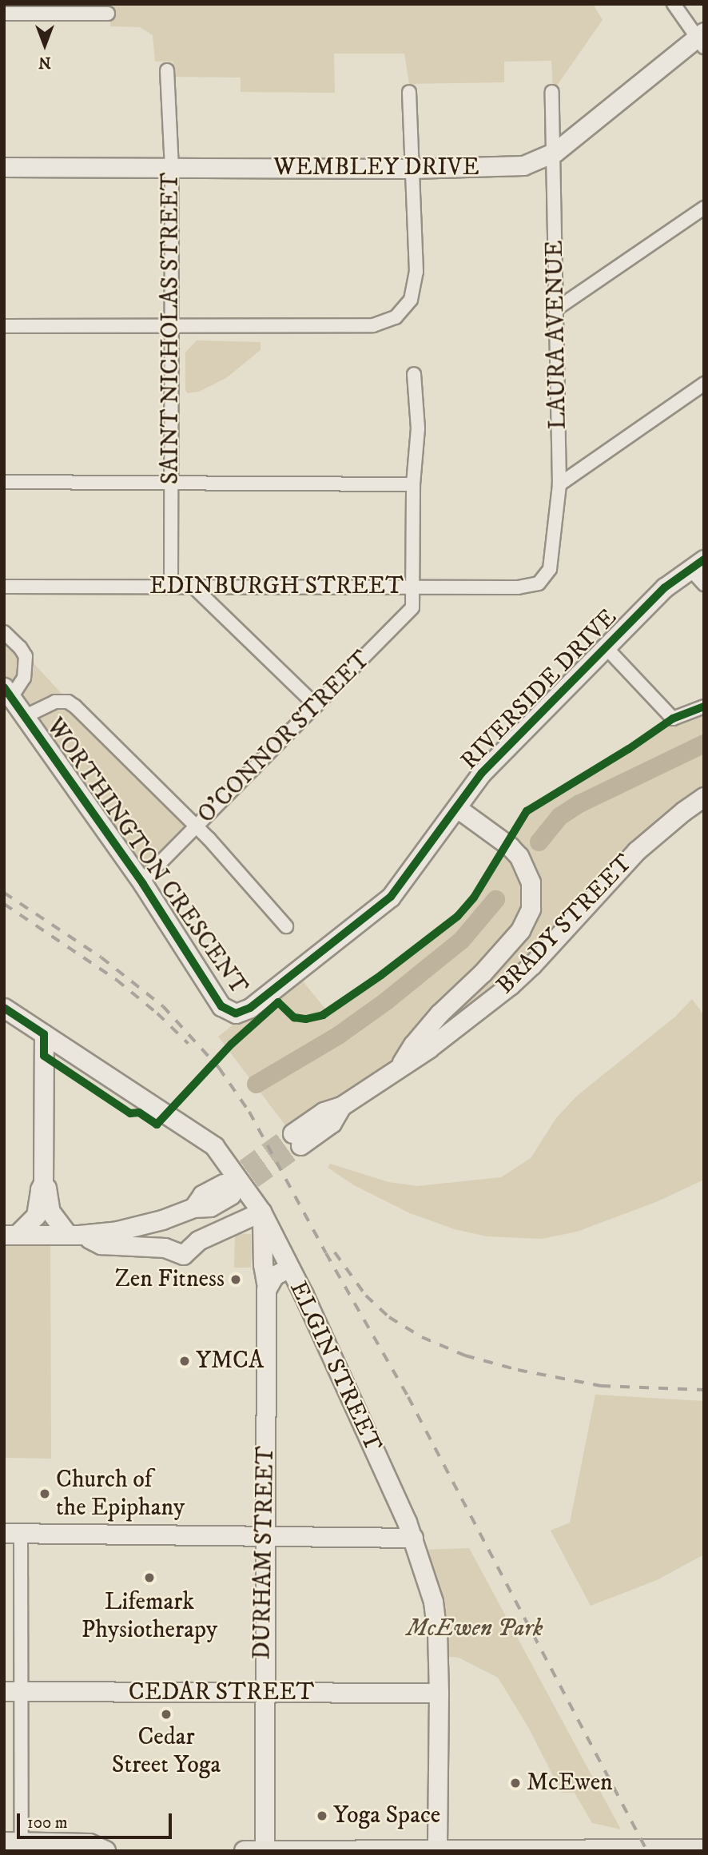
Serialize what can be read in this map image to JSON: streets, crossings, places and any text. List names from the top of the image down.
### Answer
{
  "streets": {
    "street": [
      "WEMBLEY DRIVE",
      "SAINT NICHOLAS STREET",
      "LAURA AVENUE",
      "EDINBURGH STREET",
      "RIVERSIDE DRIVE",
      "O'CONNOR STREET",
      "WORTHINGTON CRESCENT",
      "BRADY STREET",
      "ELGIN STREET",
      "DURHAM STREET",
      "CEDAR STREET"
    ]
  },
  "crossings": [
    ["WEMBLEY DRIVE", "SAINT NICHOLAS STREET"],
    ["WEMBLEY DRIVE", "LAURA AVENUE"],
    ["SAINT NICHOLAS STREET", "EDINBURGH STREET"],
    ["LAURA AVENUE", "EDINBURGH STREET"],
    ["EDINBURGH STREET", "O'CONNOR STREET"],
    ["RIVERSIDE DRIVE", "WORTHINGTON CRESCENT"],
    ["O'CONNOR STREET", "WORTHINGTON CRESCENT"],
    ["ELGIN STREET", "DURHAM STREET"],
    ["ELGIN STREET", "CEDAR STREET"],
    ["DURHAM STREET", "CEDAR STREET"]
  ],
  "parks": ["McEwen Park"],
  "places": [
    "Zen Fitness",
    "YMCA",
    "Church of the Epiphany",
    "Lifemark Physiotherapy",
    "Cedar Street Yoga",
    "McEwen",
    "Yoga Space"
  ],
  "scale_bar": "100 m",
  "north": "bottom"
}
